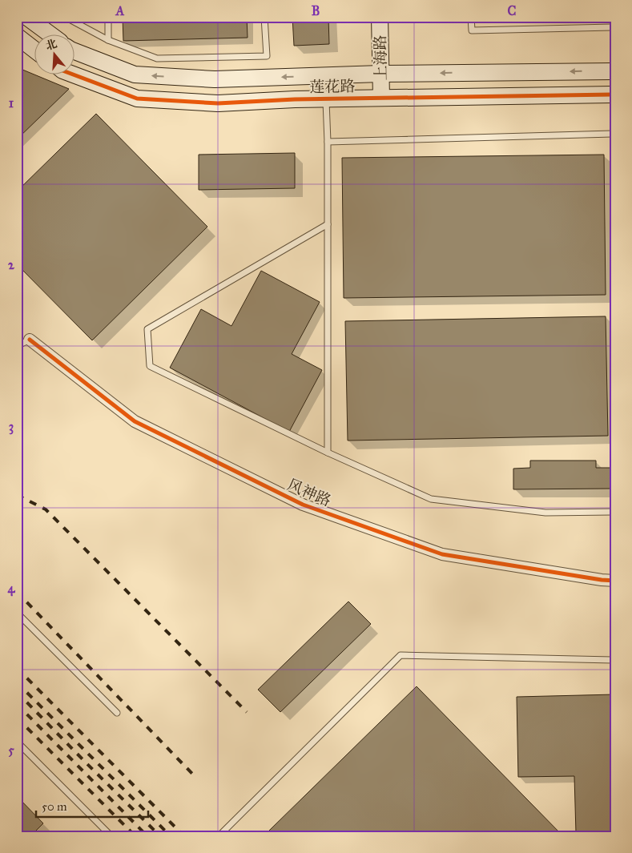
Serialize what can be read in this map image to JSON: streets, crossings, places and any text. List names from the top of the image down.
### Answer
{
  "streets": {
    "street": ["上海路", "莲花路", "风神路"]
  },
  "crossings": [
    ["上海路", "莲花路"]
  ],
  "scale_bar": "50 m",
  "north": "top",
  "grid": {
    "columns": ["A", "B", "C"],
    "rows": [
      "1",
      "2",
      "3",
      "4",
      "5"
    ]
  }
}
